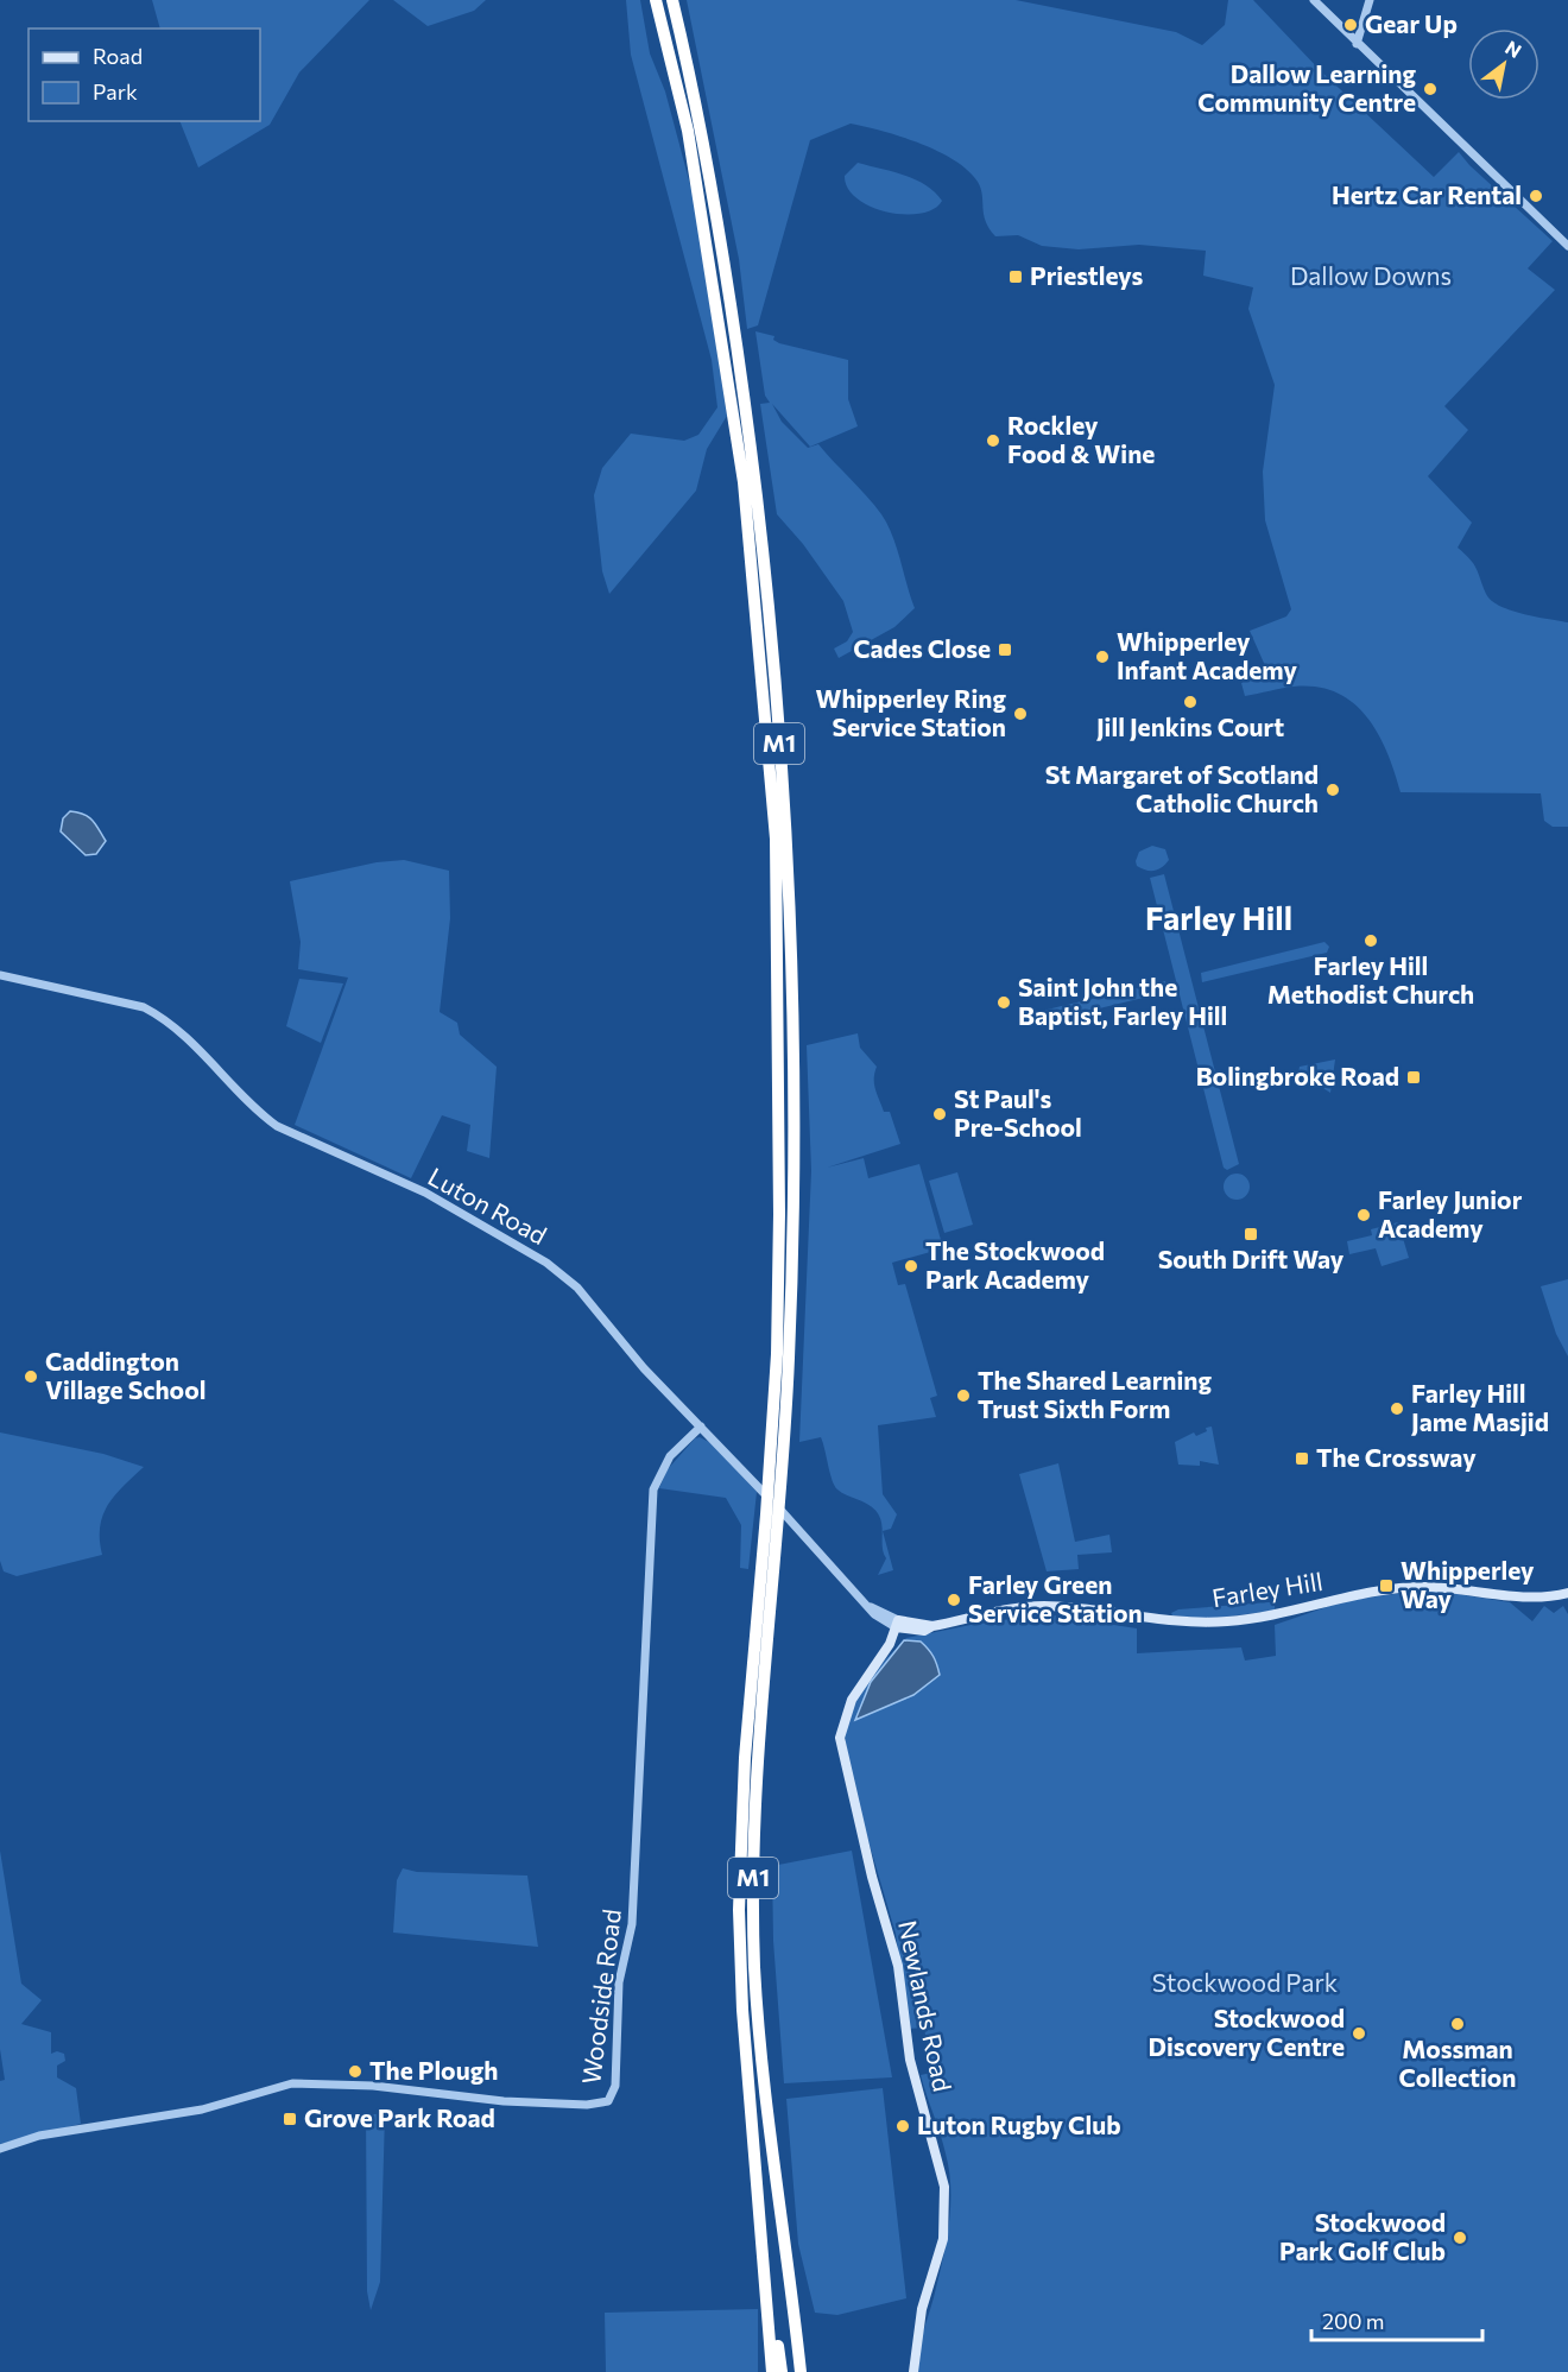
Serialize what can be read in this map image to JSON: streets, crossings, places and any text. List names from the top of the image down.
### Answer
{
  "streets": {
    "highway": ["M1"],
    "main road": ["Farley Hill", "Newlands Road"],
    "street": ["Luton Road", "Woodside Road"]
  },
  "crossings": [
    ["Luton Road", "Farley Hill"],
    ["Luton Road", "Woodside Road"],
    ["Luton Road", "Newlands Road"],
    ["Farley Hill", "Newlands Road"]
  ],
  "districts": ["Farley Hill"],
  "parks": ["Dallow Downs", "Stockwood Park"],
  "places": {
    "other": [
      "Gear Up",
      "Dallow Learning Community Centre",
      "Hertz Car Rental",
      "Rockley Food & Wine",
      "Whipperley Infant Academy",
      "Jill Jenkins Court",
      "Whipperley Ring Service Station",
      "St Margaret of Scotland Catholic Church",
      "Farley Hill Methodist Church",
      "Saint John the Baptist, Farley Hill",
      "St Paul's Pre-School",
      "Farley Junior Academy",
      "The Stockwood Park Academy",
      "Caddington Village School",
      "The Shared Learning Trust Sixth Form",
      "Farley Hill Jame Masjid",
      "Farley Green Service Station",
      "Mossman Collection",
      "Stockwood Discovery Centre",
      "The Plough",
      "Luton Rugby Club",
      "Stockwood Park Golf Club"
    ],
    "transit": [
      "Priestleys",
      "Cades Close",
      "Bolingbroke Road",
      "South Drift Way",
      "The Crossway",
      "Whipperley Way",
      "Grove Park Road"
    ]
  },
  "legend": ["Road", "Park"],
  "scale_bar": "200 m",
  "north": "top right"
}
